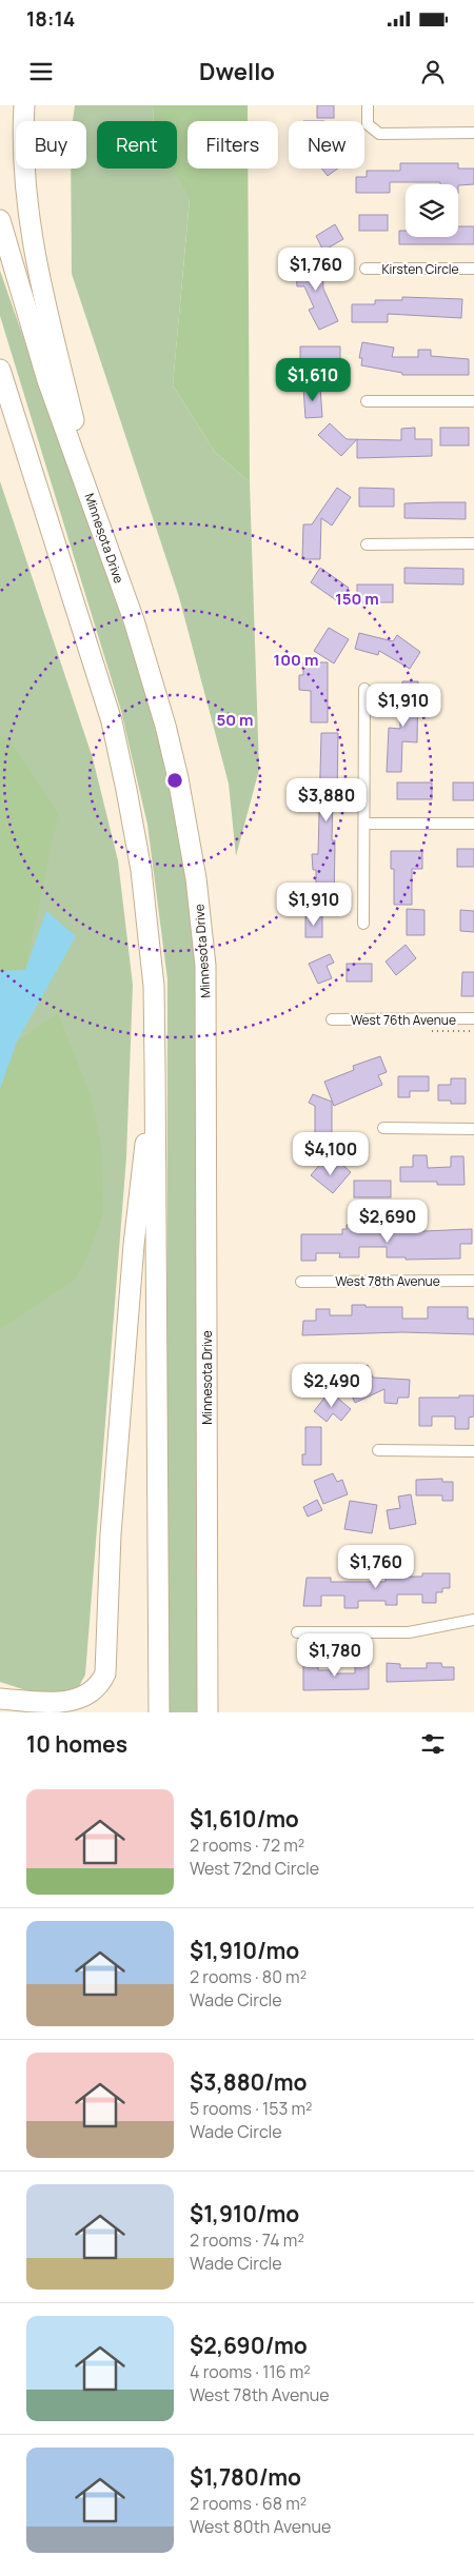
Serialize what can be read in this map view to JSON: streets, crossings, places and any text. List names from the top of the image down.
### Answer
{
  "streets": {
    "highway": ["Minnesota Drive"],
    "street": ["Kirsten Circle", "West 76th Avenue", "West 78th Avenue"]
  },
  "page": {
    "status": "18:14",
    "header": "Dwello",
    "chip": [
      "Buy",
      "Rent",
      "Filters",
      "New"
    ],
    "price": [
      "$1,760",
      "$1,610",
      "$1,910",
      "$3,880",
      "$1,910",
      "$4,100",
      "$2,690",
      "$2,490",
      "$1,760",
      "$1,780"
    ],
    "heading": "10 homes",
    "list": [
      {
        "name": "$1,610/mo",
        "note": "2 rooms · 72 m² · West 72nd Circle"
      },
      {
        "name": "$1,910/mo",
        "note": "2 rooms · 80 m² · Wade Circle"
      },
      {
        "name": "$3,880/mo",
        "note": "5 rooms · 153 m² · Wade Circle"
      },
      {
        "name": "$1,910/mo",
        "note": "2 rooms · 74 m² · Wade Circle"
      },
      {
        "name": "$2,690/mo",
        "note": "4 rooms · 116 m² · West 78th Avenue"
      },
      {
        "name": "$1,780/mo",
        "note": "2 rooms · 68 m² · West 80th Avenue"
      }
    ]
  },
  "rings": ["150 m", "100 m", "50 m"]
}
